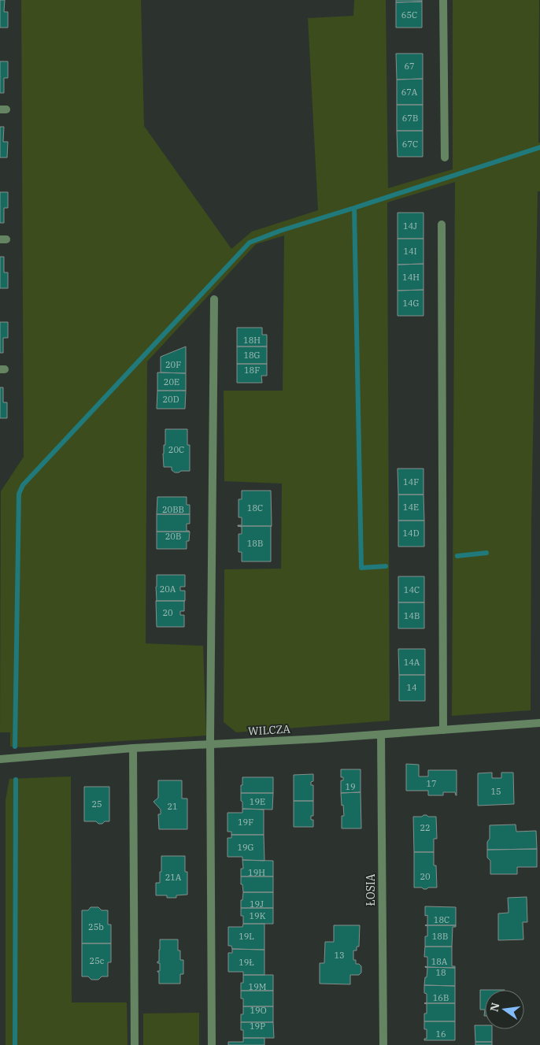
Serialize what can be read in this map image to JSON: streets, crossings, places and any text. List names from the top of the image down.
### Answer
{
  "streets": {
    "street": ["WILCZA", "ŁOSIA"]
  },
  "crossings": [
    ["WILCZA", "ŁOSIA"]
  ],
  "house_numbers": [
    "65C",
    "67",
    "67A",
    "67B",
    "67C",
    "14J",
    "14I",
    "14H",
    "14G",
    "18H",
    "18G",
    "20F",
    "18F",
    "20E",
    "20D",
    "20C",
    "14F",
    "14E",
    "18C",
    "20BB",
    "14D",
    "20B",
    "18B",
    "20A",
    "14C",
    "20",
    "14B",
    "14A",
    "14",
    "17",
    "19",
    "15",
    "19E",
    "25",
    "21",
    "19F",
    "22",
    "19G",
    "19H",
    "20",
    "21A",
    "19J",
    "19K",
    "18C",
    "25b",
    "19L",
    "18B",
    "13",
    "25c",
    "18A",
    "19Ł",
    "18",
    "19M",
    "16B",
    "19O",
    "19P",
    "16"
  ],
  "north": "left"
}
